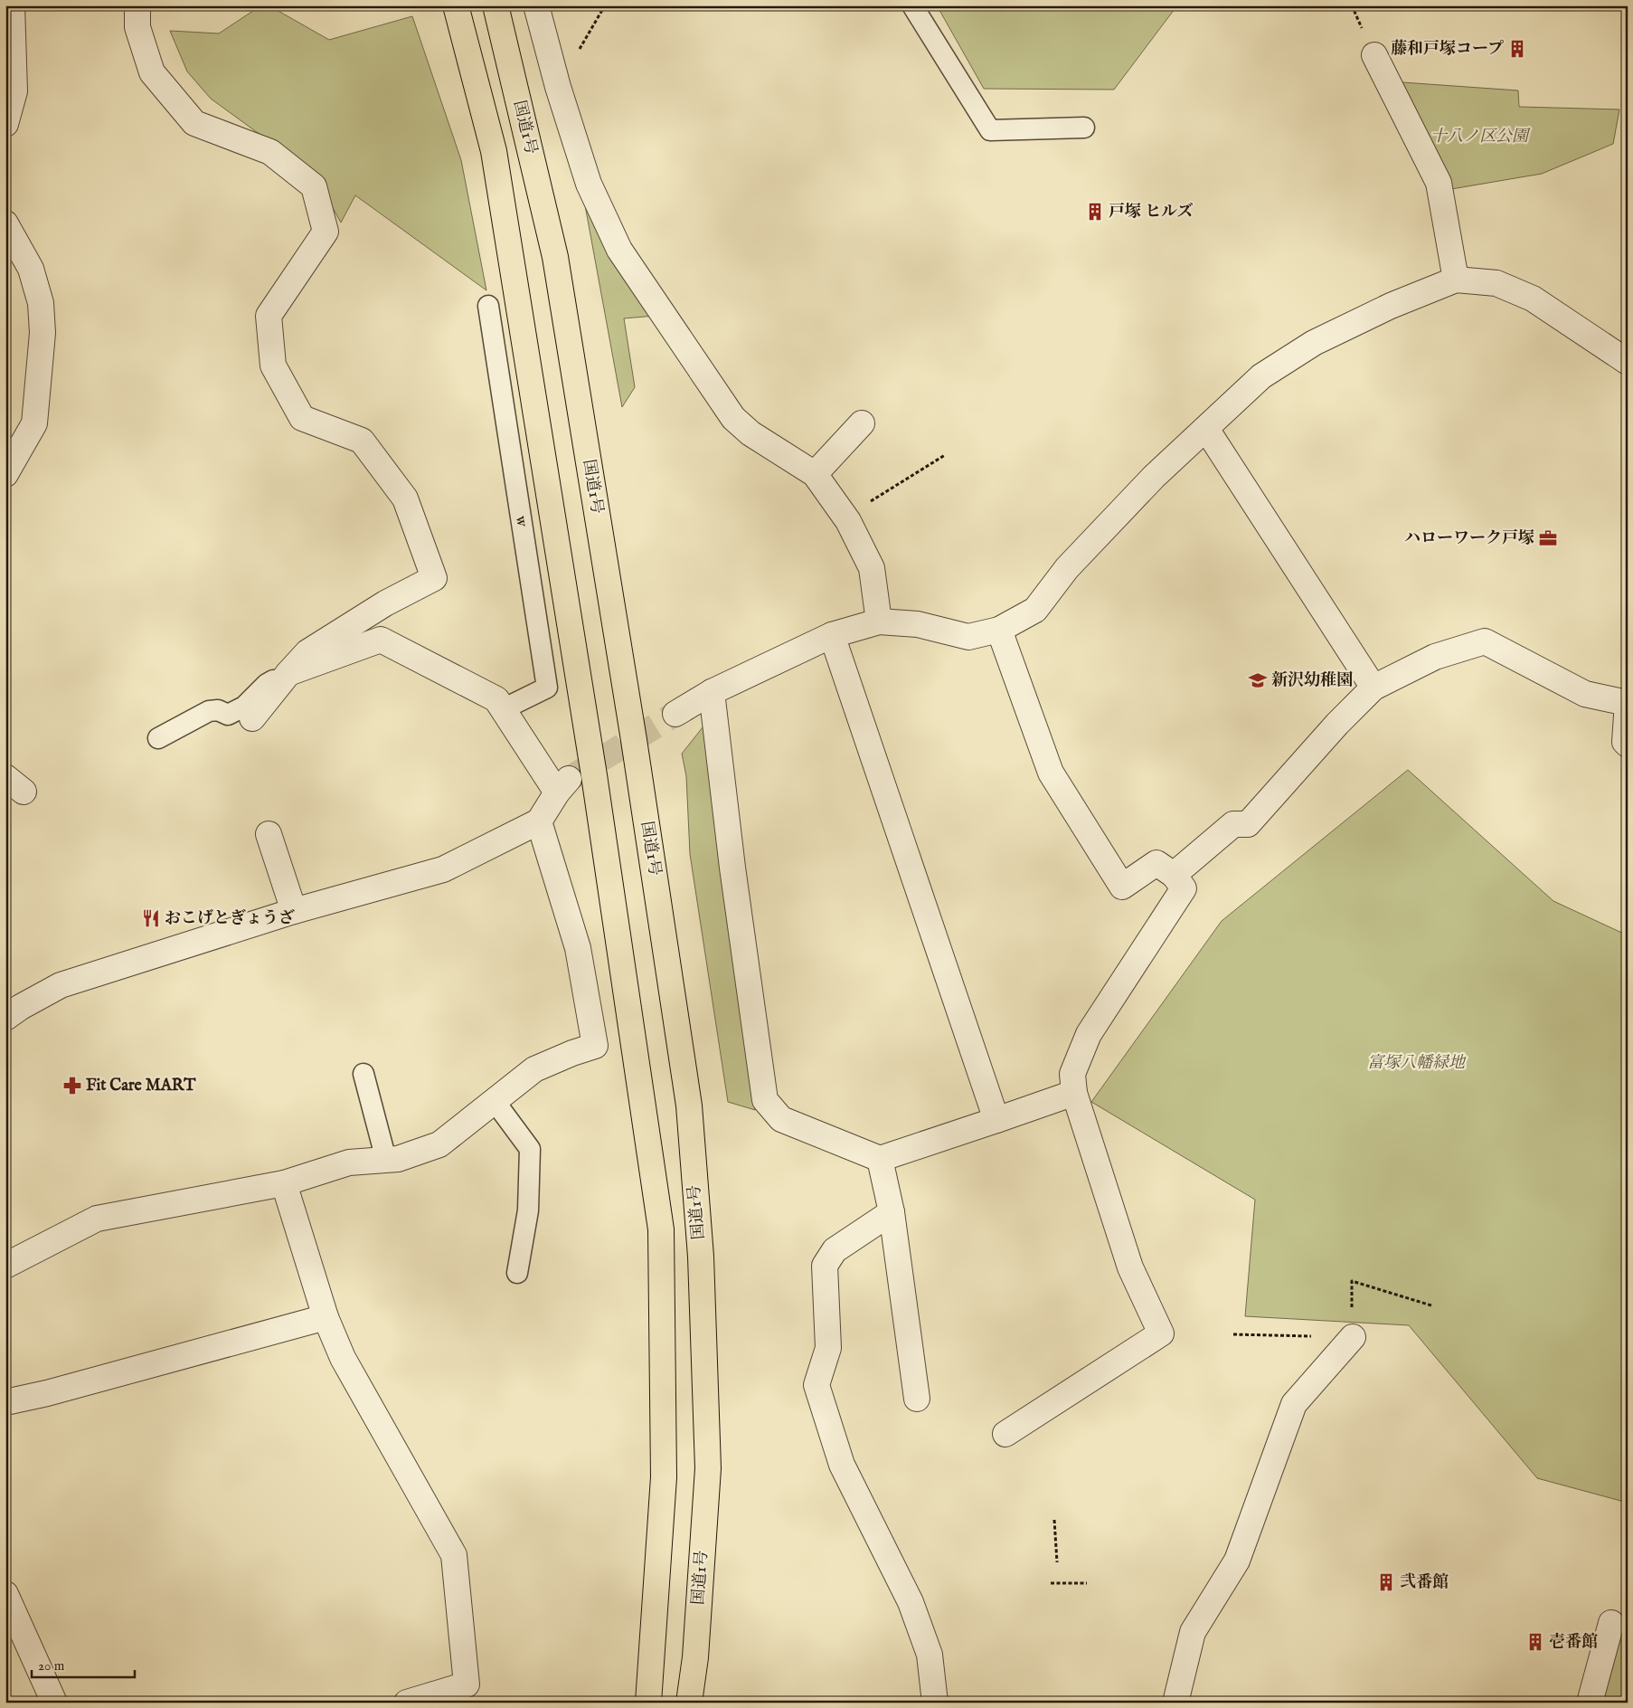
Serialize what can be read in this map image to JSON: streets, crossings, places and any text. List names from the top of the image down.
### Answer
{
  "streets": {
    "highway": ["国道1号"],
    "lane": ["w"]
  },
  "parks": ["十八ノ区公園", "富塚八幡緑地"],
  "places": {
    "building": [
      "藤和戸塚コープ",
      "戸塚 ヒルズ",
      "弐番館",
      "壱番館"
    ],
    "office": ["ハローワーク戸塚"],
    "school or university": ["新沢幼稚園"],
    "restaurant": ["おこげとぎょうざ"],
    "pharmacy": ["Fit Care MART"]
  },
  "scale_bar": "20 m"
}
